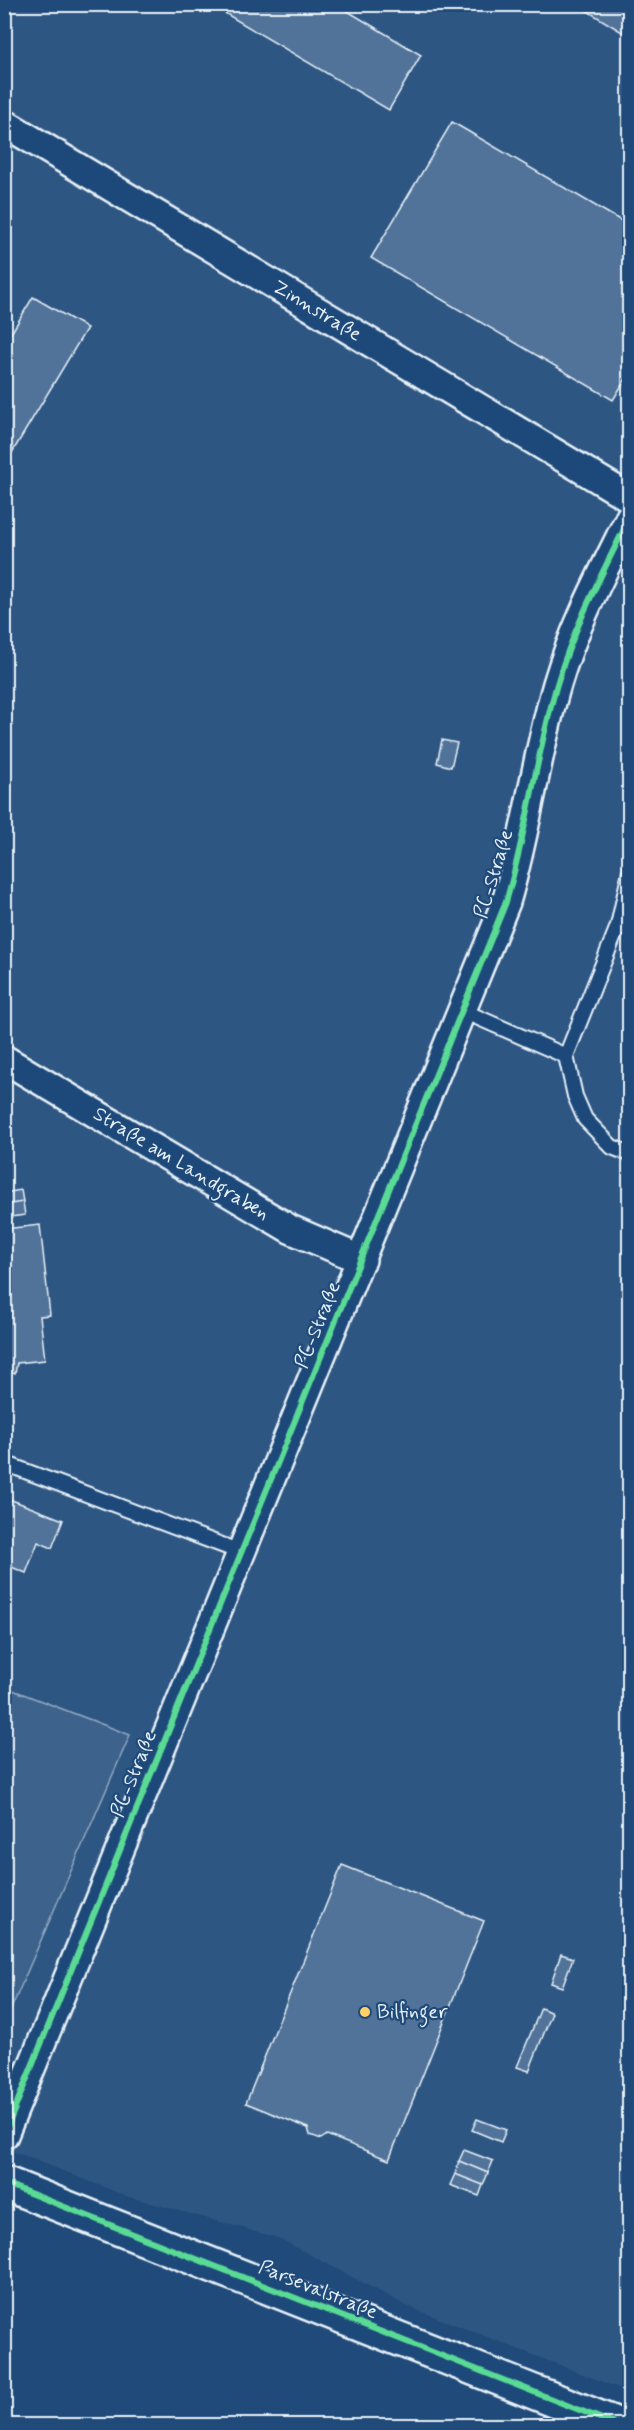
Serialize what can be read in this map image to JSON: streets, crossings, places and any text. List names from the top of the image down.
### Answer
{
  "streets": {
    "street": [
      "Zinnstraße",
      "PC-Straße",
      "Straße am Landgraben",
      "Parsevalstraße"
    ]
  },
  "crossings": [
    ["PC-Straße", "Straße am Landgraben"]
  ],
  "places": ["Bilfinger"]
}
